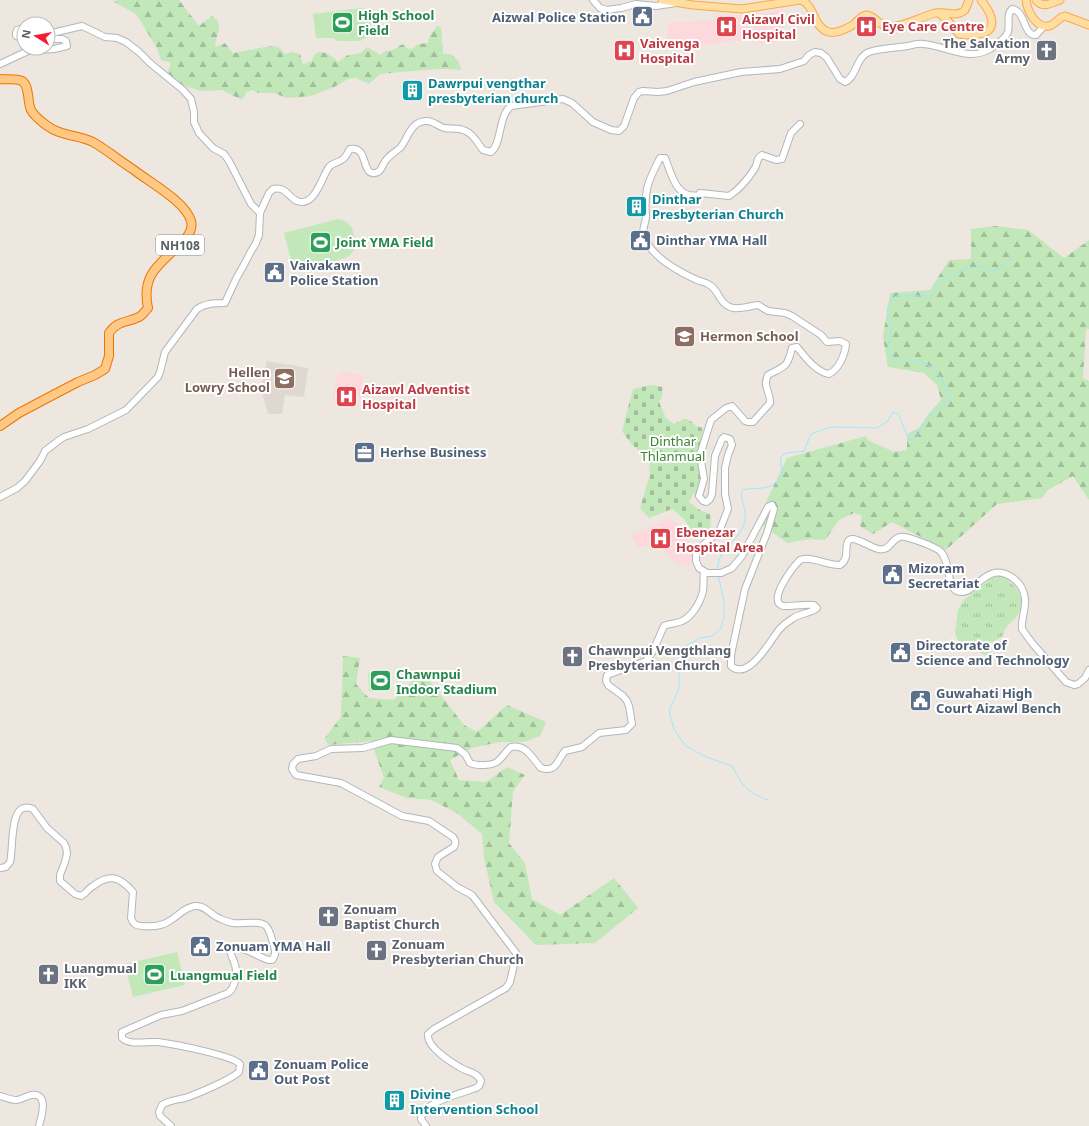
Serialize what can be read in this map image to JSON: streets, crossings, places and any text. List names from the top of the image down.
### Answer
{
  "streets": {
    "highway": ["NH108"]
  },
  "parks": ["Dinthar Thlanmual"],
  "places": {
    "public building": [
      "Aizwal Police Station",
      "Dinthar YMA Hall",
      "Vaivakawn Police Station",
      "Mizoram Secretariat",
      "Directorate of Science and Technology",
      "Guwahati High Court Aizawl Bench",
      "Zonuam YMA Hall",
      "Zonuam Police Out Post"
    ],
    "sports": [
      "High School Field",
      "Joint YMA Field",
      "Chawnpui Indoor Stadium",
      "Luangmual Field"
    ],
    "hospital": [
      "Aizawl Civil Hospital",
      "Eye Care Centre",
      "Vaivenga Hospital",
      "Aizawl Adventist Hospital",
      "Ebenezar Hospital Area"
    ],
    "church": [
      "The Salvation Army",
      "Chawnpui Vengthlang Presbyterian Church",
      "Zonuam Baptist Church",
      "Zonuam Presbyterian Church",
      "Luangmual IKK"
    ],
    "building": ["Dawrpui vengthar presbyterian church", "Dinthar Presbyterian Church", "Divine Intervention School"],
    "school or university": ["Hermon School", "Hellen Lowry School"],
    "office": ["Herhse Business"]
  },
  "north": "left"
}
